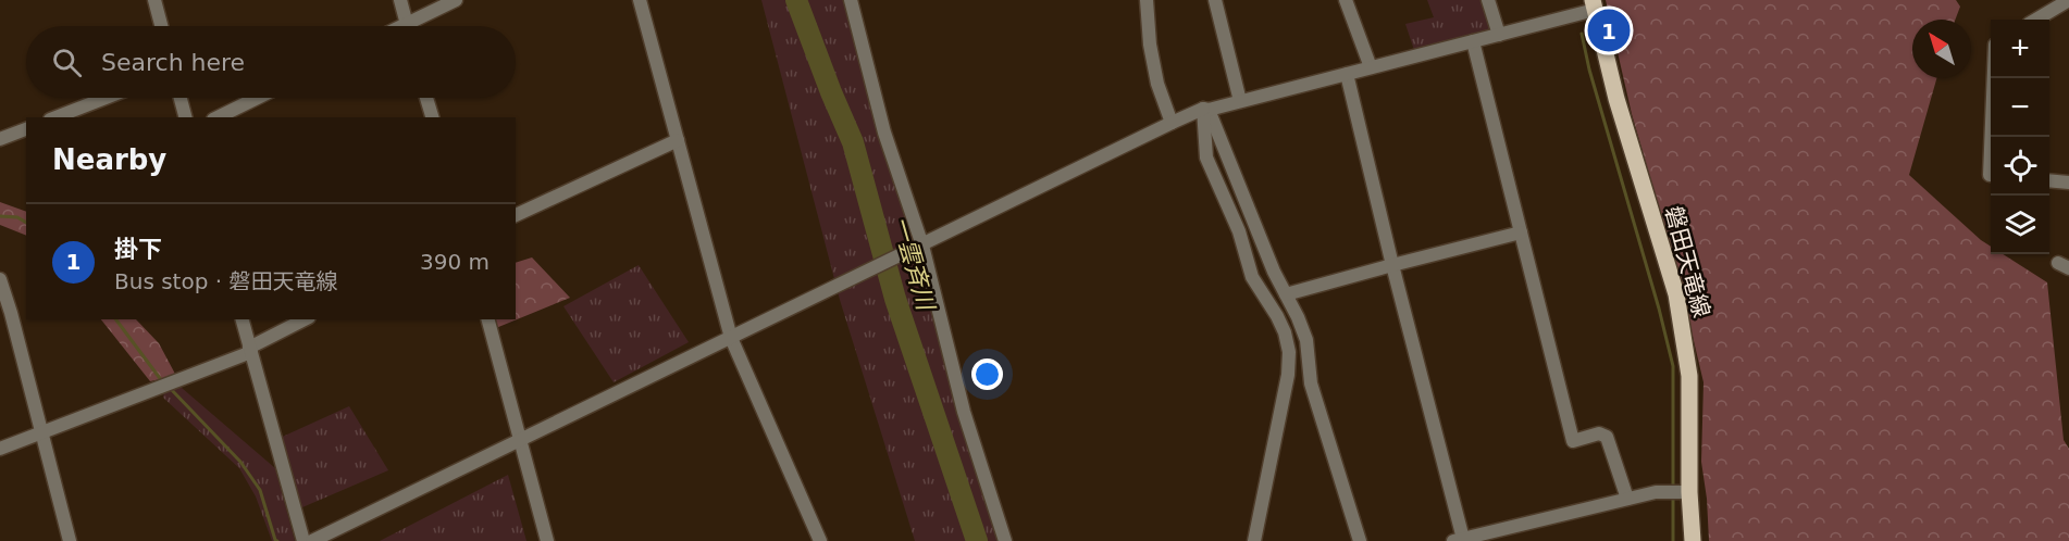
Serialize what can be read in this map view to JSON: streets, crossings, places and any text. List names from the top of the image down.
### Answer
{
  "streets": {
    "main road": ["磐田天竜線"]
  },
  "water": ["一雲斉川"],
  "north": "top left",
  "page": {
    "pins": "1",
    "map_buttons": ["+", "−"],
    "search": "Search here",
    "heading": "Nearby",
    "list": [
      {
        "mark": "1",
        "name": "掛下",
        "note": "Bus stop · 磐田天竜線",
        "value": "390 m"
      }
    ]
  }
}
